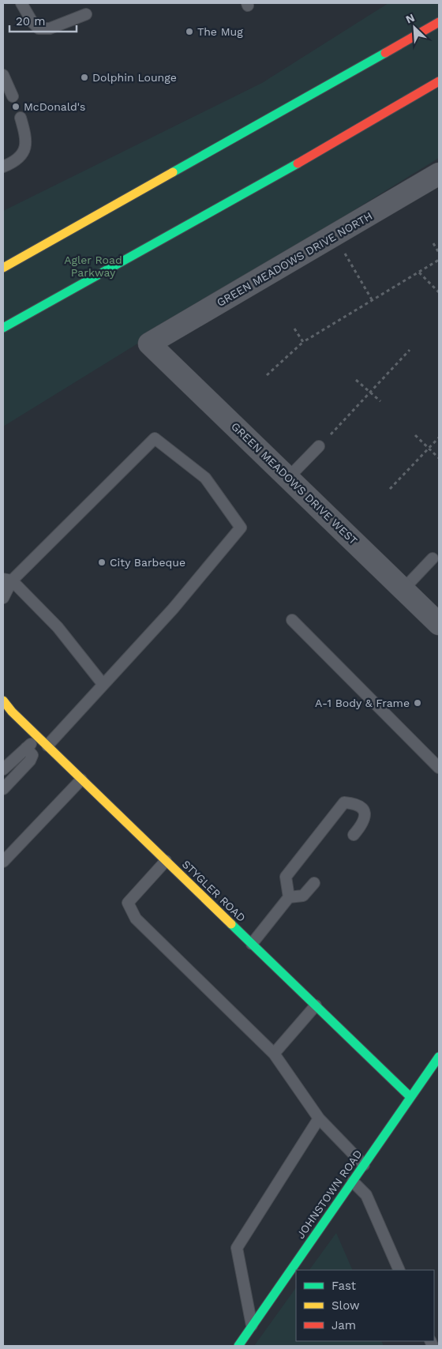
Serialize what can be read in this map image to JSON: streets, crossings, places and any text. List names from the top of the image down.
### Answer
{
  "streets": {
    "main road": ["STYGLER ROAD", "JOHNSTOWN ROAD"],
    "street": ["GREEN MEADOWS DRIVE NORTH", "GREEN MEADOWS DRIVE WEST"]
  },
  "crossings": [
    ["GREEN MEADOWS DRIVE NORTH", "GREEN MEADOWS DRIVE WEST"],
    ["STYGLER ROAD", "JOHNSTOWN ROAD"]
  ],
  "parks": ["Agler Road Parkway"],
  "places": [
    "The Mug",
    "Dolphin Lounge",
    "McDonald's",
    "City Barbeque",
    "A-1 Body & Frame"
  ],
  "legend": ["Fast", "Slow", "Jam"],
  "scale_bar": "20 m",
  "north": "top left"
}
